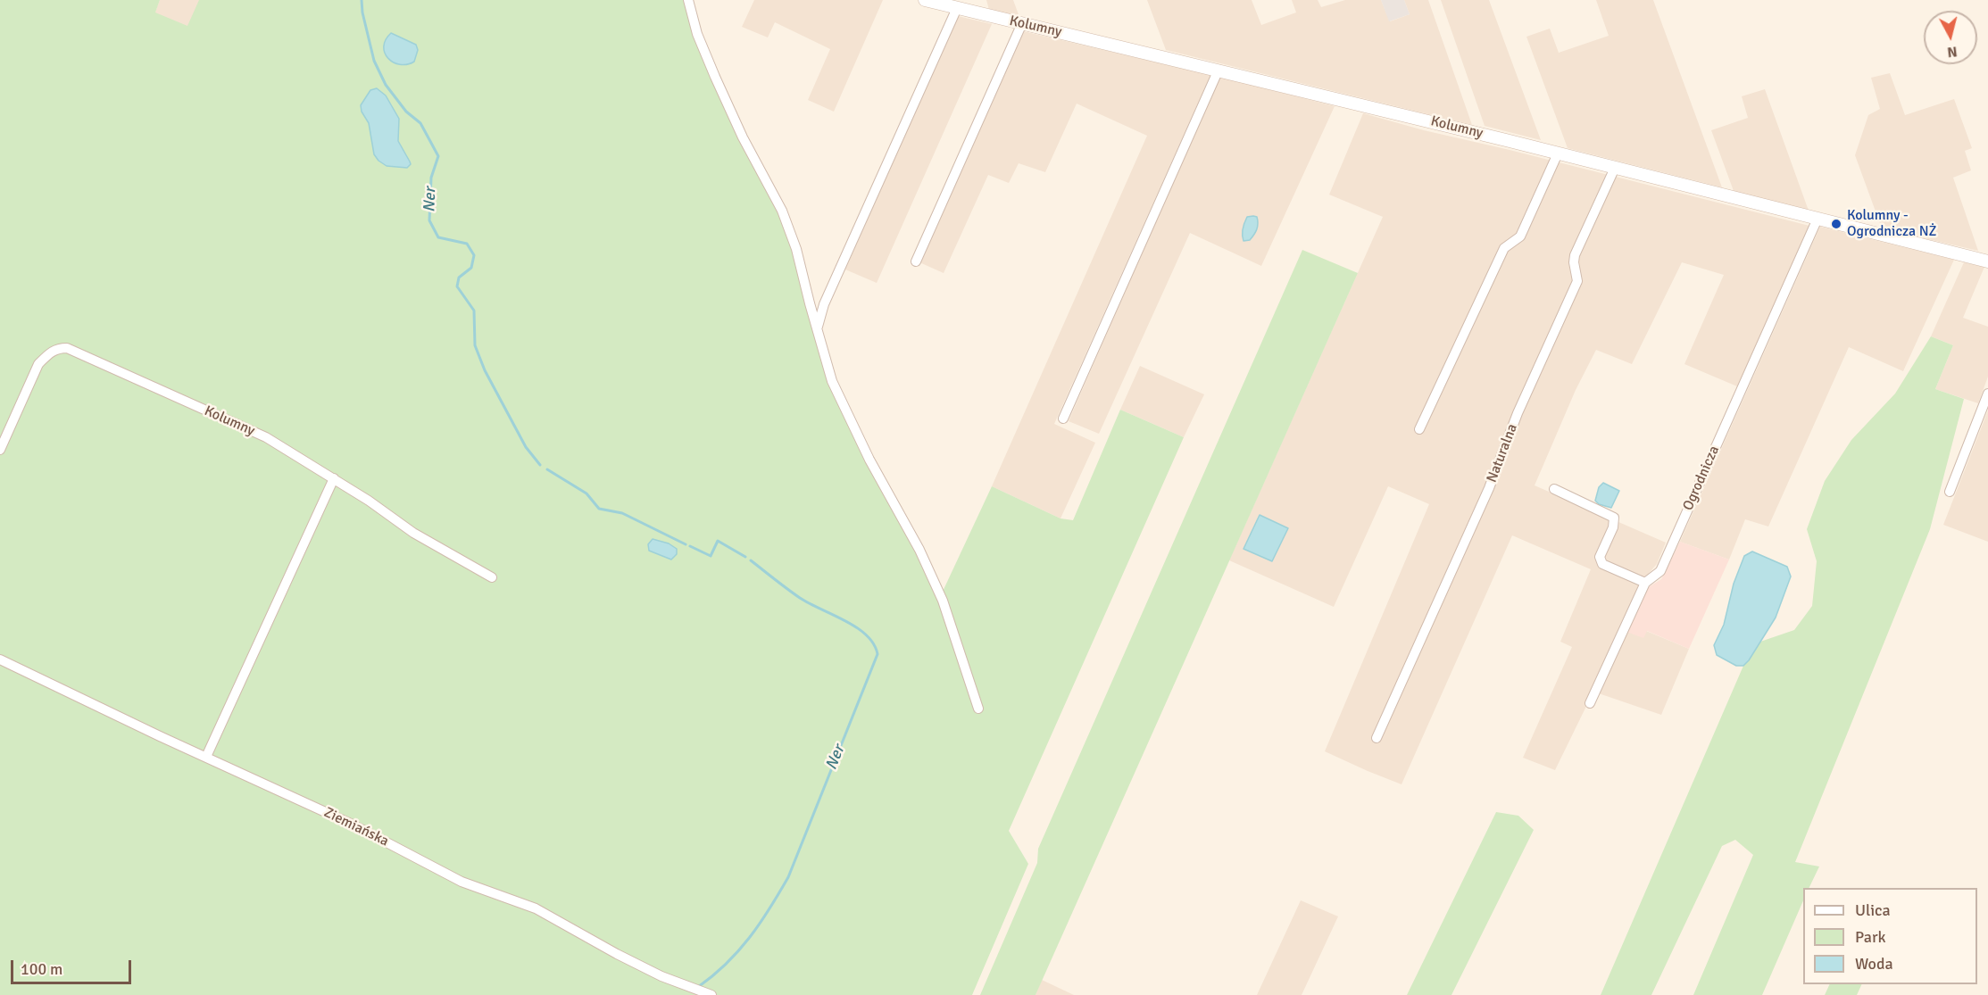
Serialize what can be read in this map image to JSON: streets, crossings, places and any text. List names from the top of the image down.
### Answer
{
  "streets": {
    "street": [
      "Kolumny",
      "Naturalna",
      "Ogrodnicza",
      "Ziemiańska"
    ]
  },
  "crossings": [
    ["Kolumny", "Naturalna"],
    ["Kolumny", "Ogrodnicza"]
  ],
  "water": ["Ner"],
  "places": ["Kolumny - Ogrodnicza NŻ"],
  "legend": ["Ulica", "Park", "Woda"],
  "scale_bar": "100 m",
  "north": "bottom"
}
